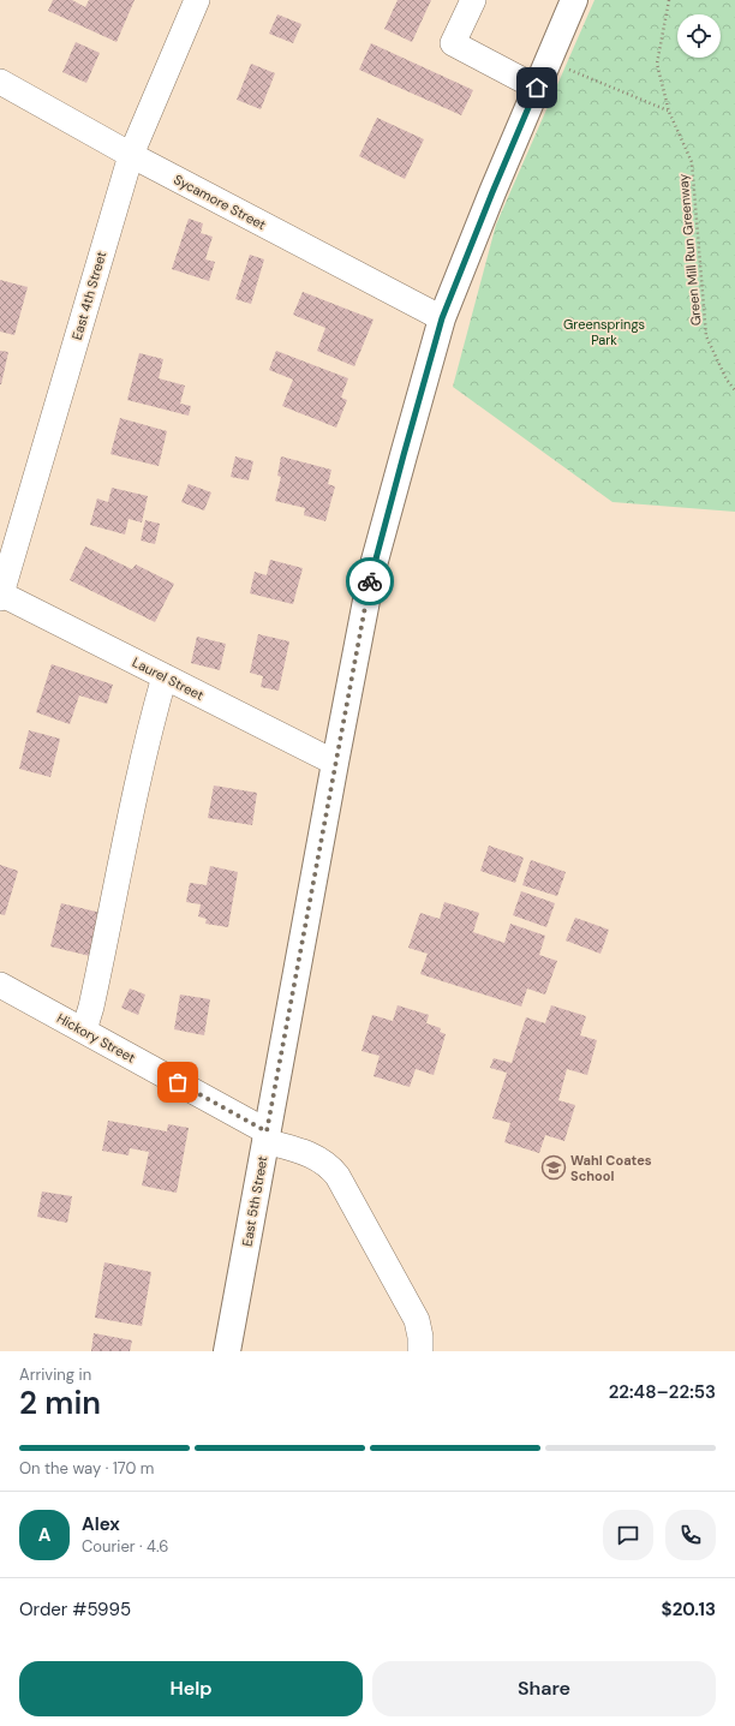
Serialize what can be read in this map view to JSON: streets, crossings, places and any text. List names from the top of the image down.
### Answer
{
  "streets": {
    "main road": ["East 5th Street"],
    "street": [
      "Sycamore Street",
      "East 4th Street",
      "Laurel Street",
      "Hickory Street"
    ],
    "path": ["Green Mill Run Greenway"]
  },
  "crossings": [
    ["Sycamore Street", "East 4th Street"],
    ["Sycamore Street", "East 5th Street"],
    ["East 4th Street", "Laurel Street"],
    ["Laurel Street", "East 5th Street"],
    ["Hickory Street", "East 5th Street"]
  ],
  "parks": ["Greensprings Park"],
  "places": {
    "school or university": ["Wahl Coates School"]
  },
  "page": {
    "heading": ["2 min", "Arriving in", "22:48–22:53"],
    "panel": [
      "Alex",
      "Courier · 4.6",
      "Order #5995",
      "$20.13"
    ],
    "bar": "On the way · 170 m",
    "round": "A",
    "buttons": ["Help", "Share"]
  }
}
